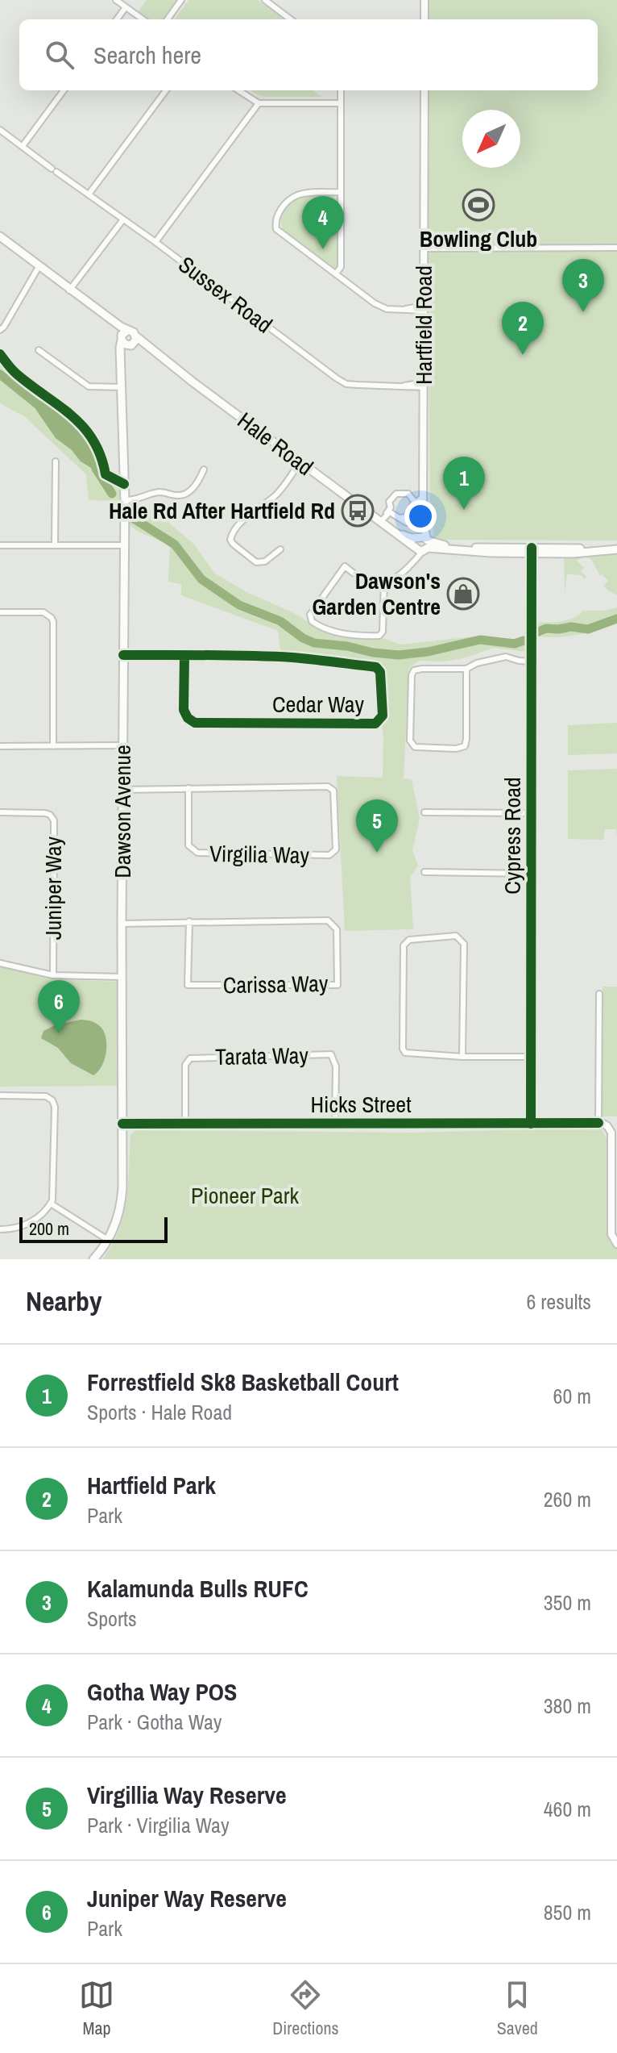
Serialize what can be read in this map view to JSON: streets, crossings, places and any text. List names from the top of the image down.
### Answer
{
  "streets": {
    "main road": ["Hale Road", "Dawson Avenue"],
    "street": [
      "Sussex Road",
      "Hartfield Road",
      "Cedar Way",
      "Cypress Road",
      "Virgilia Way",
      "Juniper Way",
      "Carissa Way",
      "Tarata Way",
      "Hicks Street"
    ]
  },
  "crossings": [
    ["Sussex Road", "Hartfield Road"],
    ["Hartfield Road", "Hale Road"],
    ["Cedar Way", "Dawson Avenue"],
    ["Dawson Avenue", "Virgilia Way"],
    ["Dawson Avenue", "Juniper Way"],
    ["Dawson Avenue", "Carissa Way"],
    ["Dawson Avenue", "Hicks Street"],
    ["Cypress Road", "Hicks Street"],
    ["Tarata Way", "Hicks Street"]
  ],
  "parks": ["Pioneer Park"],
  "places": {
    "sports": ["Bowling Club"],
    "bus stop": ["Hale Rd After Hartfield Rd"],
    "shop": ["Dawson's Garden Centre"]
  },
  "scale_bar": "200 m",
  "north": "bottom left",
  "page": {
    "search": "Search here",
    "pins": [
      "4",
      "3",
      "2",
      "1",
      "5",
      "6"
    ],
    "scale": "200 m",
    "heading": ["Nearby", "6 results"],
    "list": [
      {
        "mark": "1",
        "name": "Forrestfield Sk8 Basketball Court",
        "note": "Sports · Hale Road",
        "value": "60 m"
      },
      {
        "mark": "2",
        "name": "Hartfield Park",
        "note": "Park",
        "value": "260 m"
      },
      {
        "mark": "3",
        "name": "Kalamunda Bulls RUFC",
        "note": "Sports",
        "value": "350 m"
      },
      {
        "mark": "4",
        "name": "Gotha Way POS",
        "note": "Park · Gotha Way",
        "value": "380 m"
      },
      {
        "mark": "5",
        "name": "Virgillia Way Reserve",
        "note": "Park · Virgilia Way",
        "value": "460 m"
      },
      {
        "mark": "6",
        "name": "Juniper Way Reserve",
        "note": "Park",
        "value": "850 m"
      }
    ],
    "nav": ["Map", "Directions", "Saved"]
  }
}
